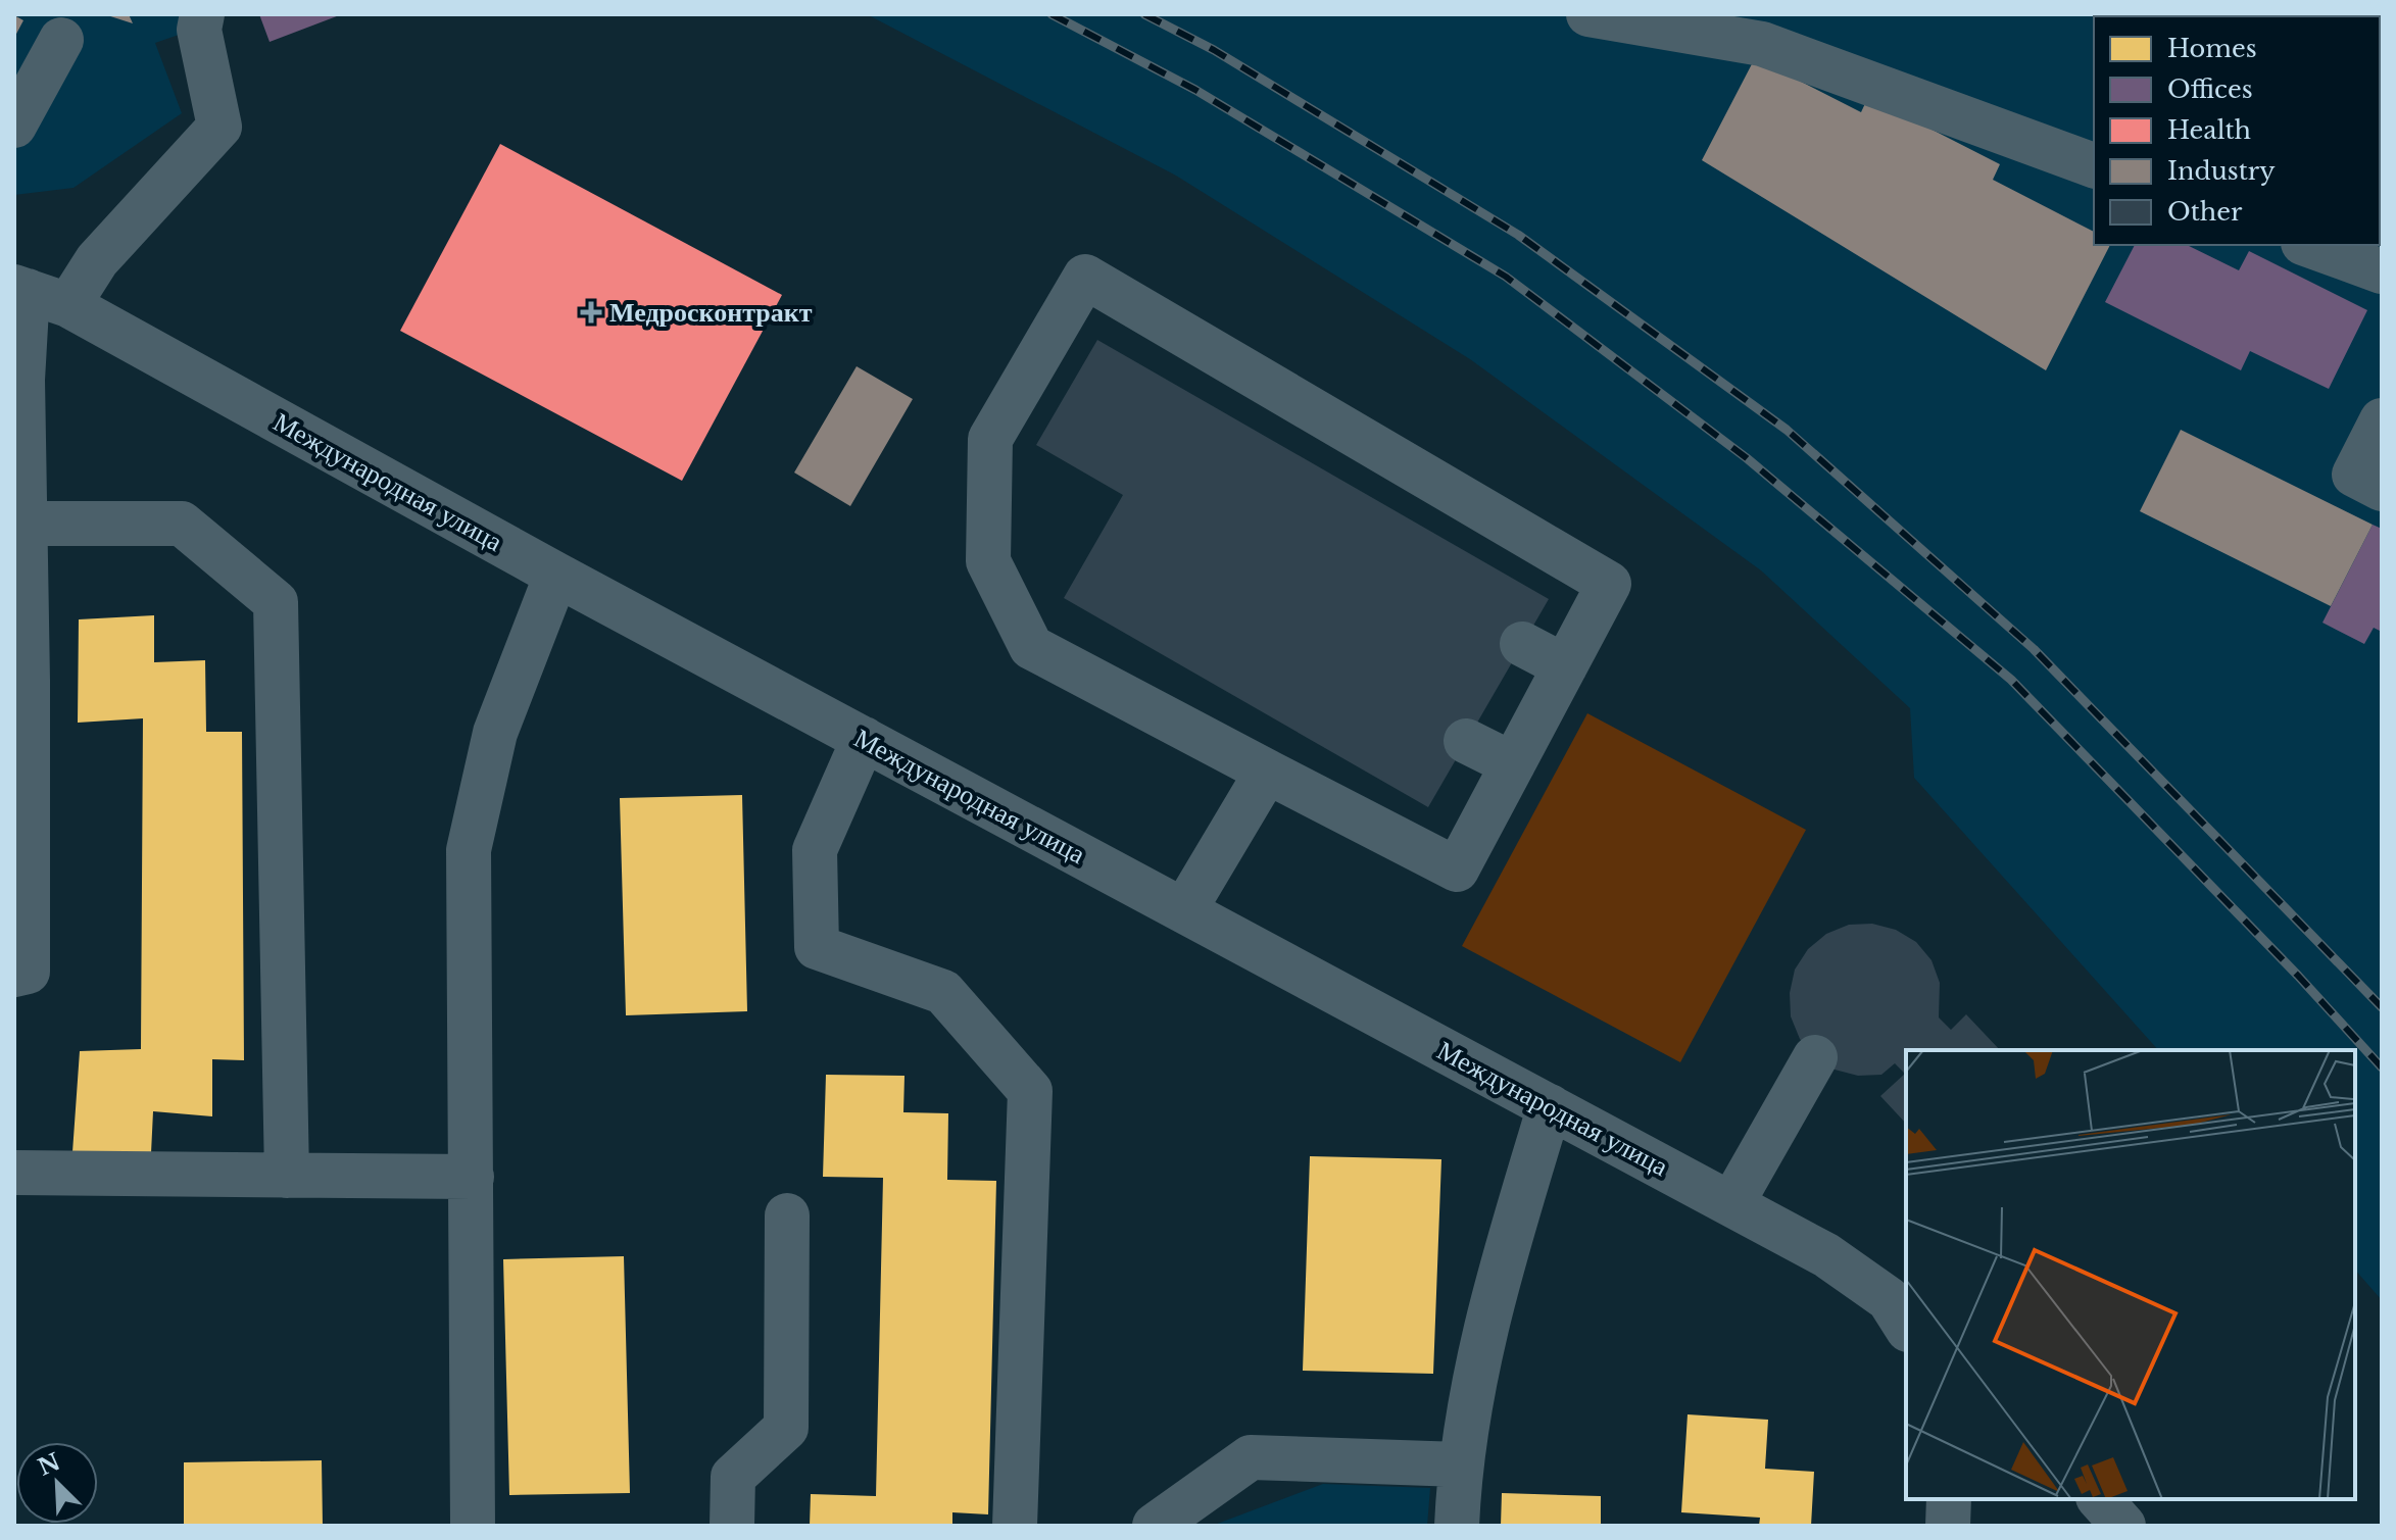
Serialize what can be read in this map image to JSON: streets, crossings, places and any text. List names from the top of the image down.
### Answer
{
  "streets": {
    "street": ["Международная улица"]
  },
  "places": {
    "health": ["Медросконтракт"]
  },
  "legend": [
    "Homes",
    "Offices",
    "Health",
    "Industry",
    "Other"
  ],
  "north": "top left"
}
